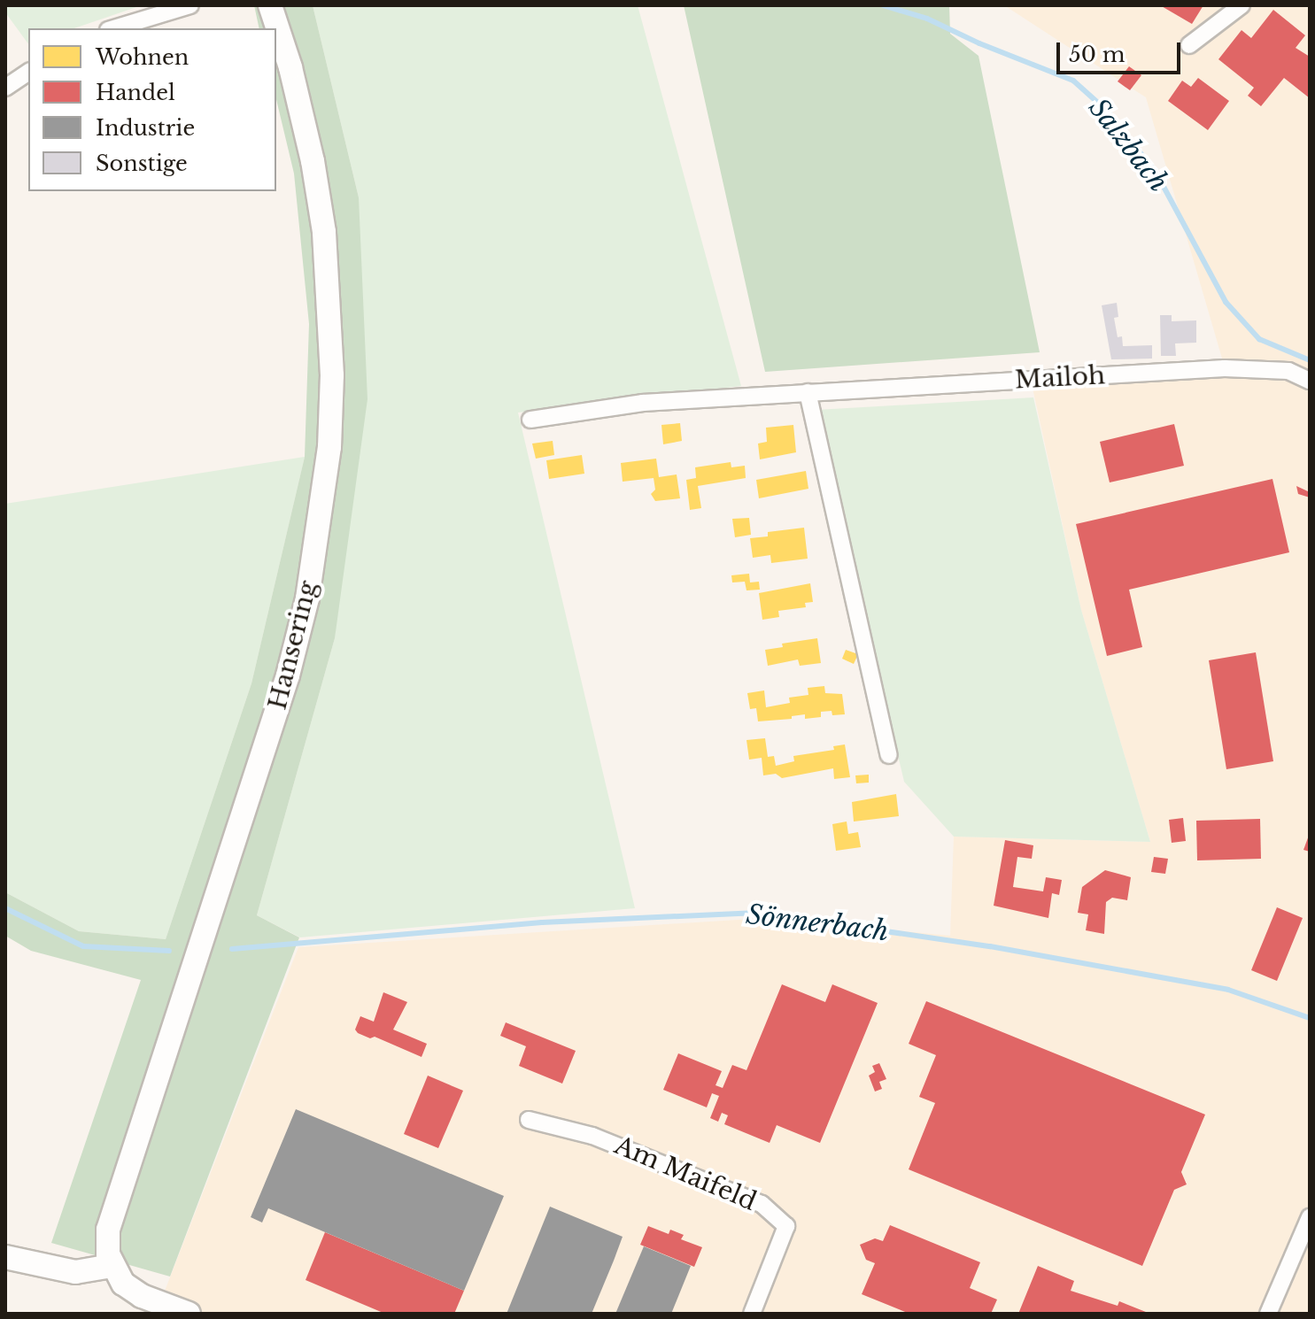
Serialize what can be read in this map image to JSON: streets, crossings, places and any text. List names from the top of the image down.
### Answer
{
  "streets": {
    "street": ["Mailoh", "Hansering", "Am Maifeld"]
  },
  "water": ["Salzbach", "Sönnerbach"],
  "legend": [
    "Wohnen",
    "Handel",
    "Industrie",
    "Sonstige"
  ],
  "scale_bar": "50 m"
}
